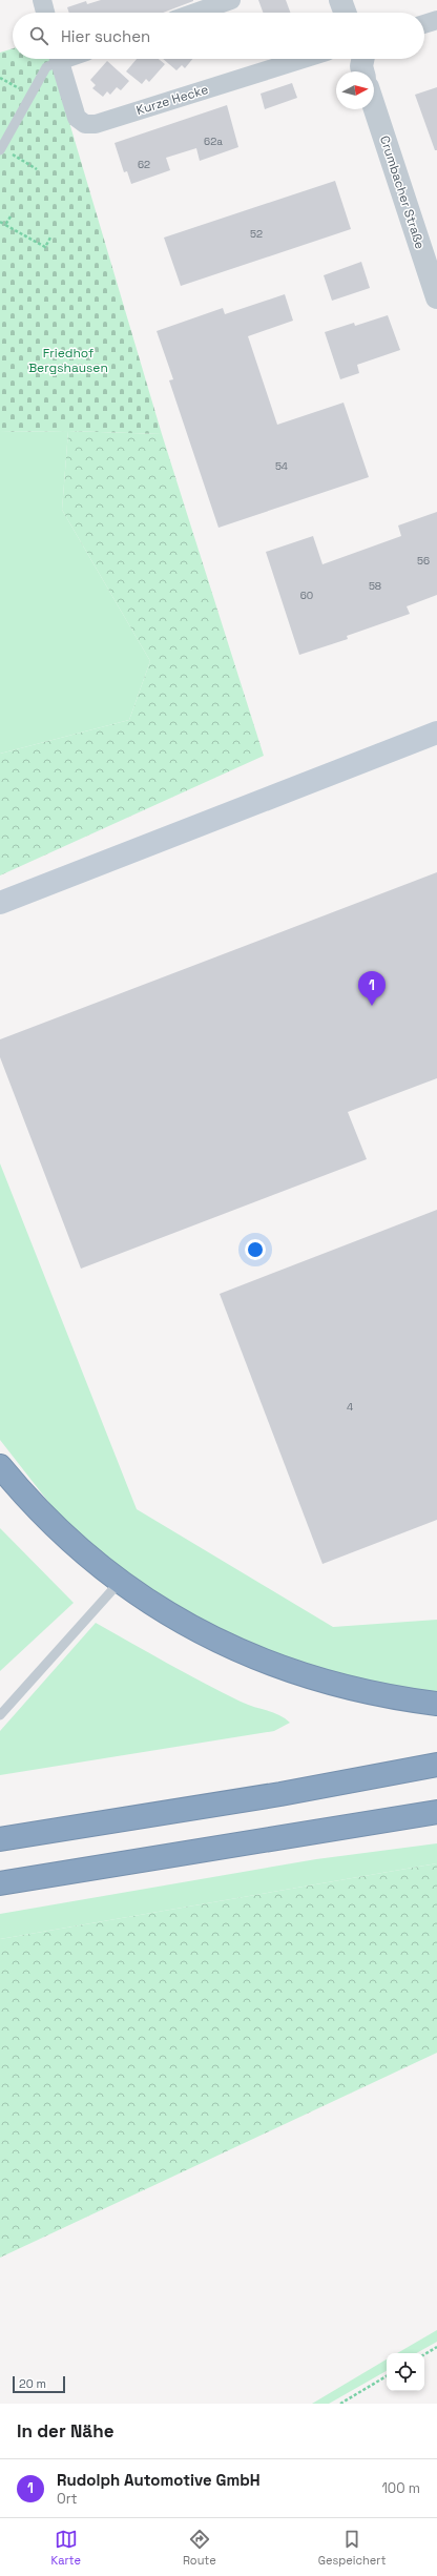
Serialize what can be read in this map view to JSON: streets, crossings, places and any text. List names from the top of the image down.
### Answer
{
  "streets": {
    "street": ["Kurze Hecke", "Crumbacher Straße"]
  },
  "parks": ["Friedhof Bergshausen"],
  "house_numbers": [
    "62a",
    "62",
    "52",
    "54",
    "56",
    "58",
    "60",
    "4"
  ],
  "scale_bar": "20 m",
  "north": "right",
  "page": {
    "search": "Hier suchen",
    "pins": "1",
    "scale": "20 m",
    "heading": "In der Nähe",
    "list": [
      {
        "mark": "1",
        "name": "Rudolph Automotive GmbH",
        "note": "Ort",
        "value": "100 m"
      }
    ],
    "nav": ["Karte", "Route", "Gespeichert"]
  }
}
